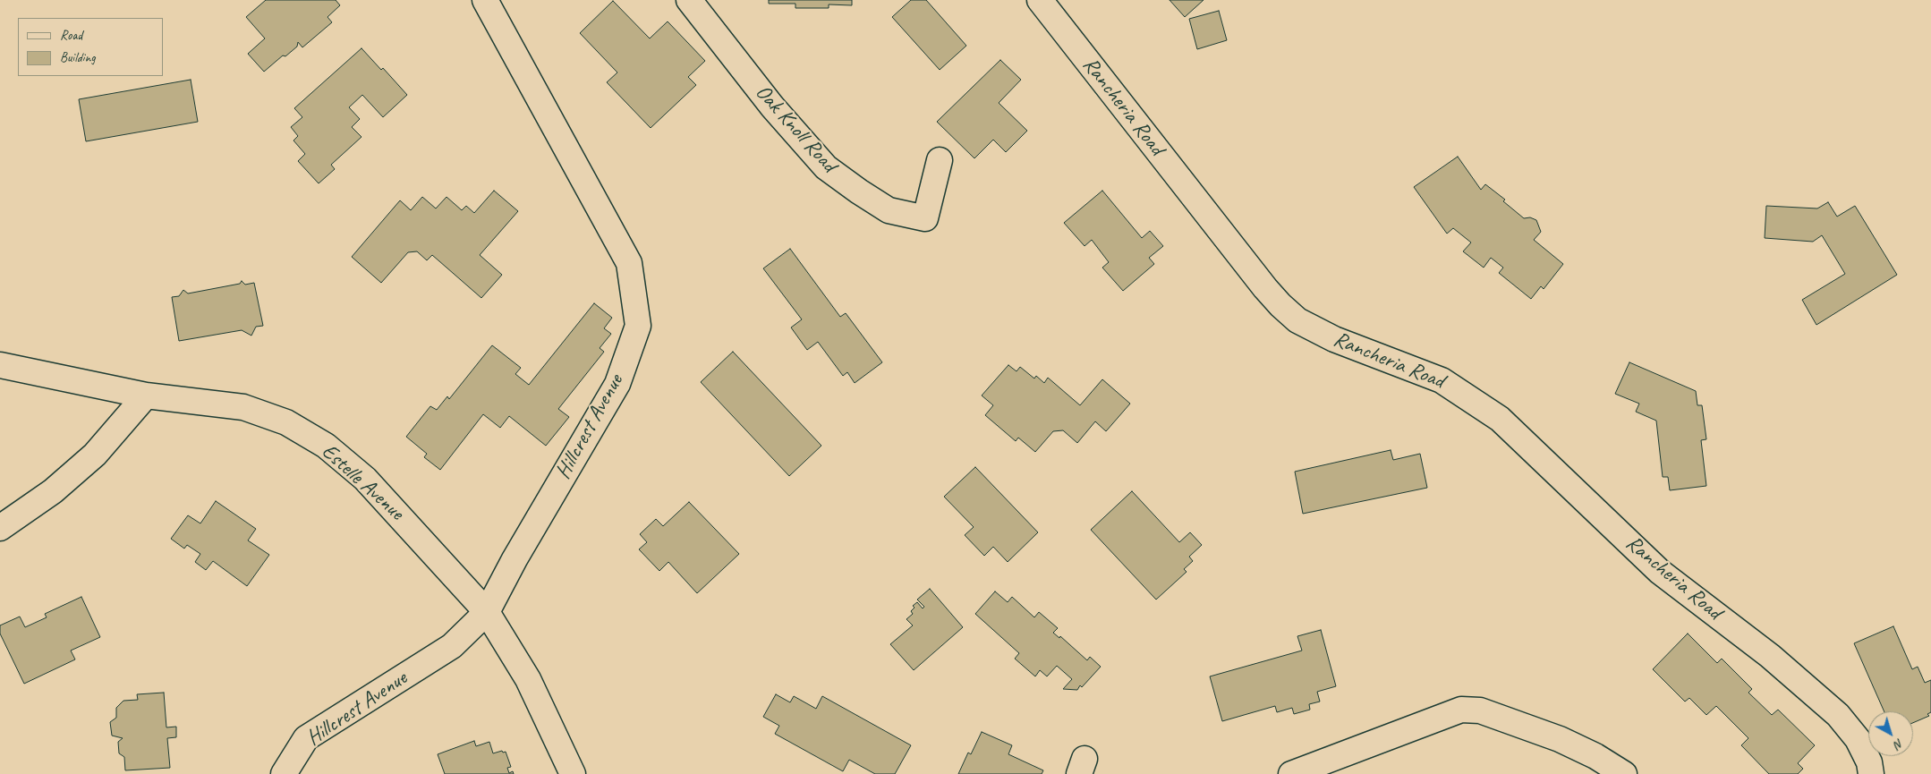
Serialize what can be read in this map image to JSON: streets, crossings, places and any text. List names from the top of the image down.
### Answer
{
  "streets": {
    "street": [
      "Rancheria Road",
      "Oak Knoll Road",
      "Hillcrest Avenue",
      "Estelle Avenue"
    ]
  },
  "crossings": [
    ["Hillcrest Avenue", "Estelle Avenue"]
  ],
  "legend": ["Road", "Building"],
  "north": "bottom right"
}
